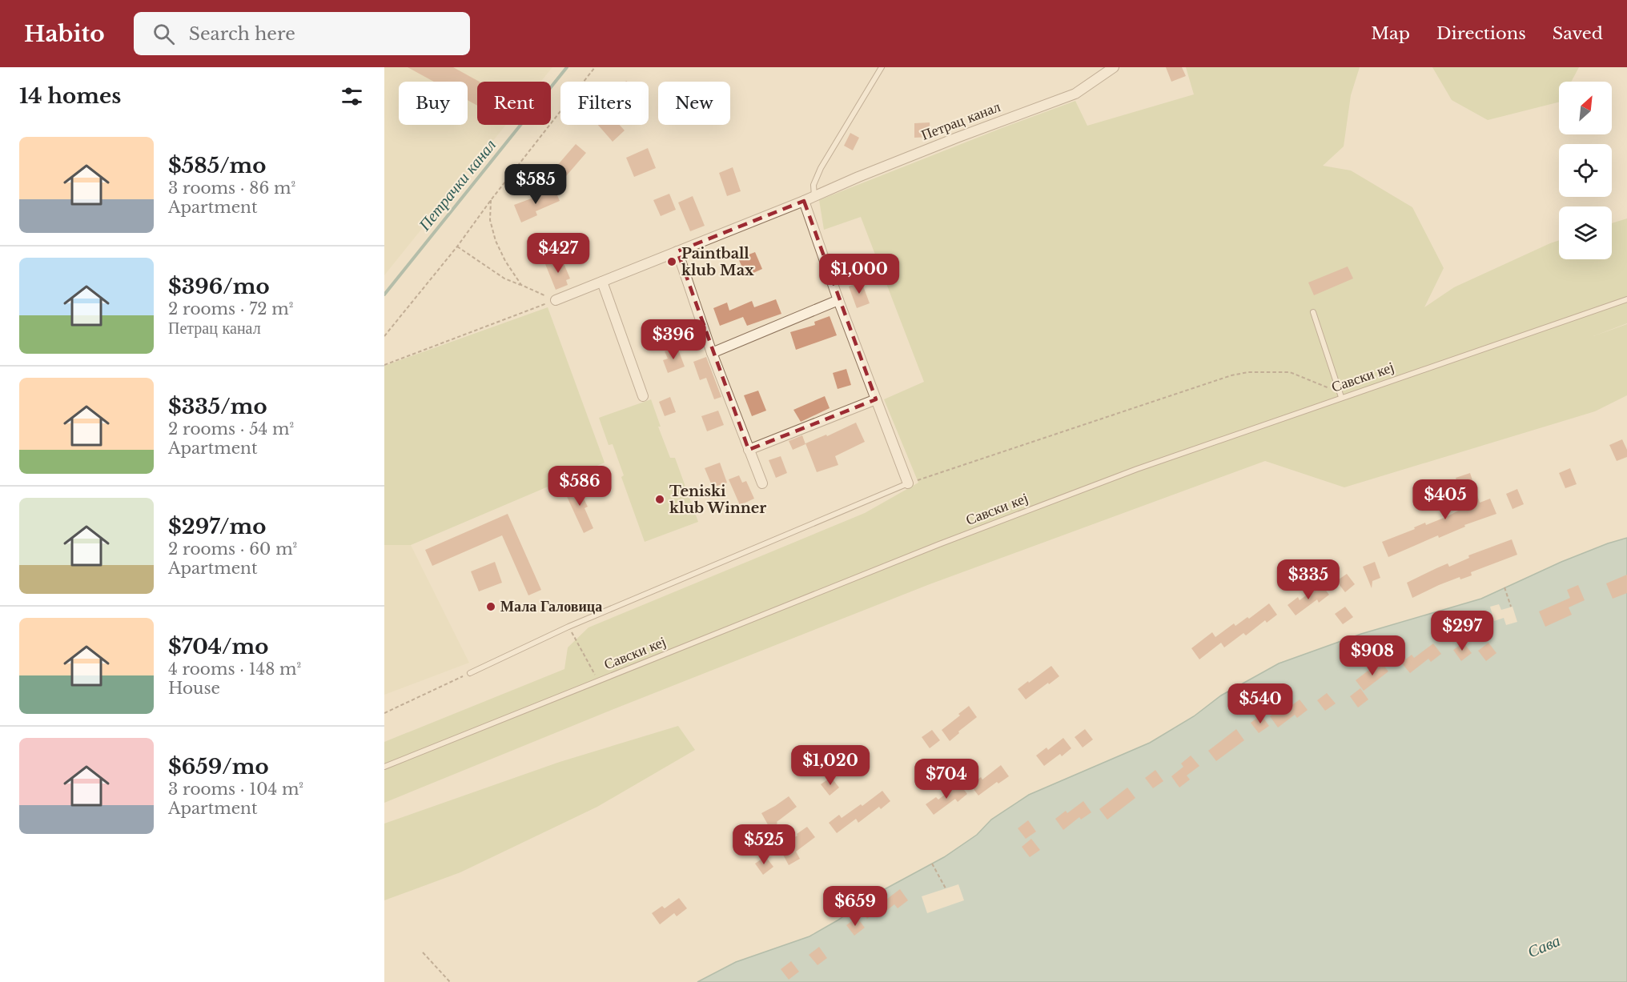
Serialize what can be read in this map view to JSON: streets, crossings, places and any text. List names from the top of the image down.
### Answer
{
  "streets": {
    "street": ["Петрац канал"],
    "lane": ["Савски кеј"]
  },
  "water": ["Петрачки канал", "Сава"],
  "places": ["Paintball klub Max", "Teniski klub Winner", "Мала Галовица"],
  "north": "top right",
  "page": {
    "header": "Habito",
    "search": "Search here",
    "nav": ["Map", "Directions", "Saved"],
    "heading": "14 homes",
    "chip": [
      "Buy",
      "Rent",
      "Filters",
      "New"
    ],
    "list": [
      {
        "name": "$585/mo",
        "note": "3 rooms · 86 m² · Apartment"
      },
      {
        "name": "$396/mo",
        "note": "2 rooms · 72 m² · Петрац канал"
      },
      {
        "name": "$335/mo",
        "note": "2 rooms · 54 m² · Apartment"
      },
      {
        "name": "$297/mo",
        "note": "2 rooms · 60 m² · Apartment"
      },
      {
        "name": "$704/mo",
        "note": "4 rooms · 148 m² · House"
      },
      {
        "name": "$659/mo",
        "note": "3 rooms · 104 m² · Apartment"
      }
    ],
    "price": [
      "$585",
      "$427",
      "$1,000",
      "$396",
      "$586",
      "$405",
      "$335",
      "$297",
      "$908",
      "$540",
      "$1,020",
      "$704",
      "$525",
      "$659"
    ]
  }
}
